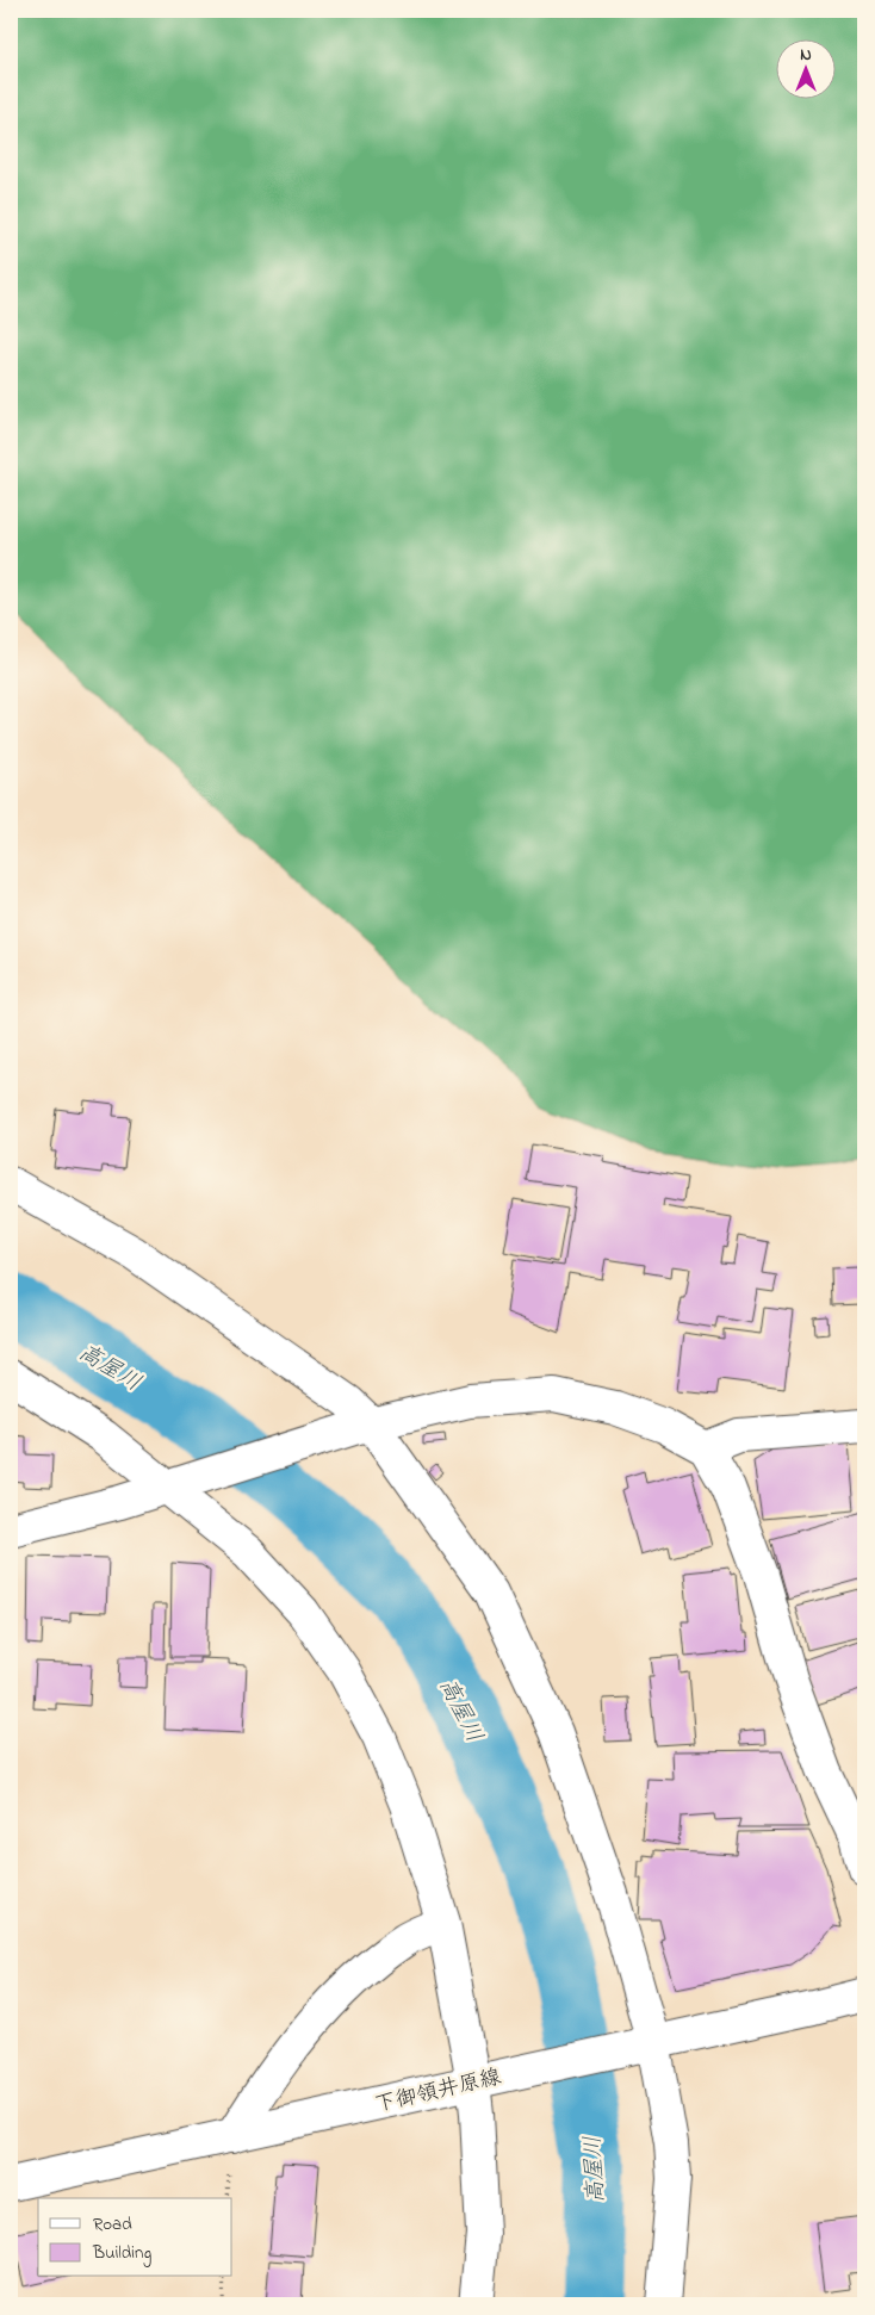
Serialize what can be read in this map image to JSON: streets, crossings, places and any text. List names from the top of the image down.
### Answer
{
  "streets": {
    "street": ["下御領井原線"]
  },
  "water": ["高屋川"],
  "legend": ["Road", "Building"],
  "north": "top"
}
